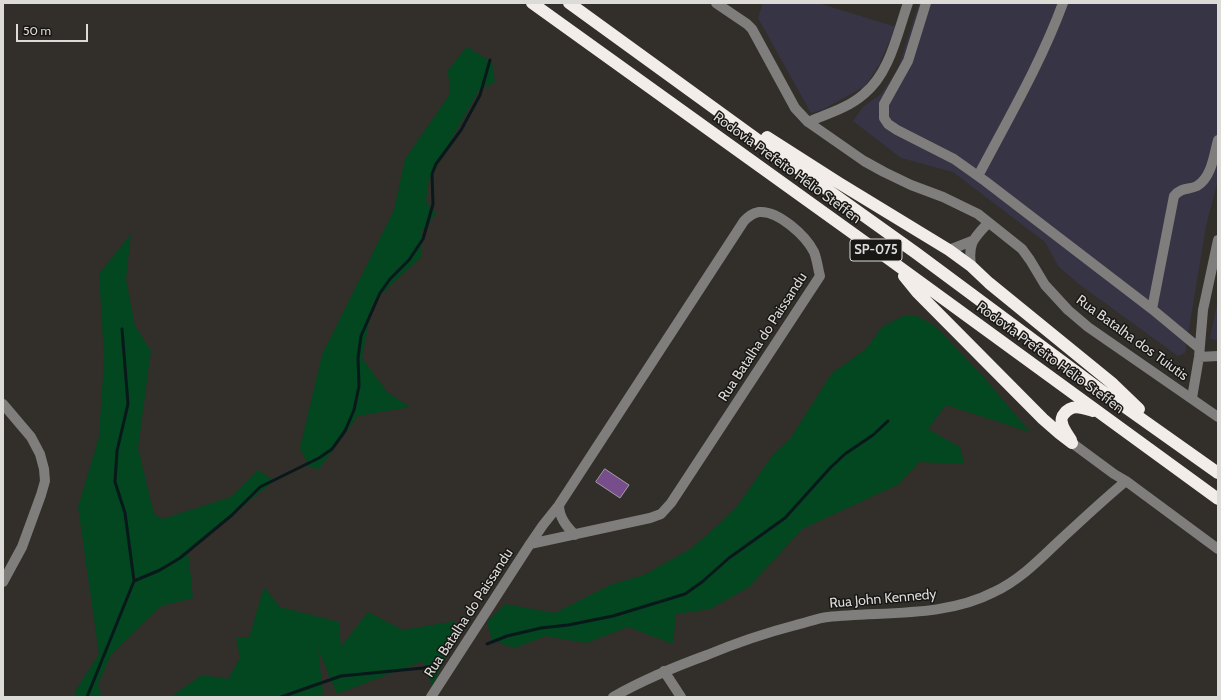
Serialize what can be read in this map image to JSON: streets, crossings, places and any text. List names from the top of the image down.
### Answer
{
  "streets": {
    "highway": ["Rodovia Prefeito Hélio Steffen", "SP-075"],
    "street": ["Rua Batalha do Paissandu", "Rua Batalha dos Tuiutis", "Rua John Kennedy"]
  },
  "scale_bar": "50 m"
}
